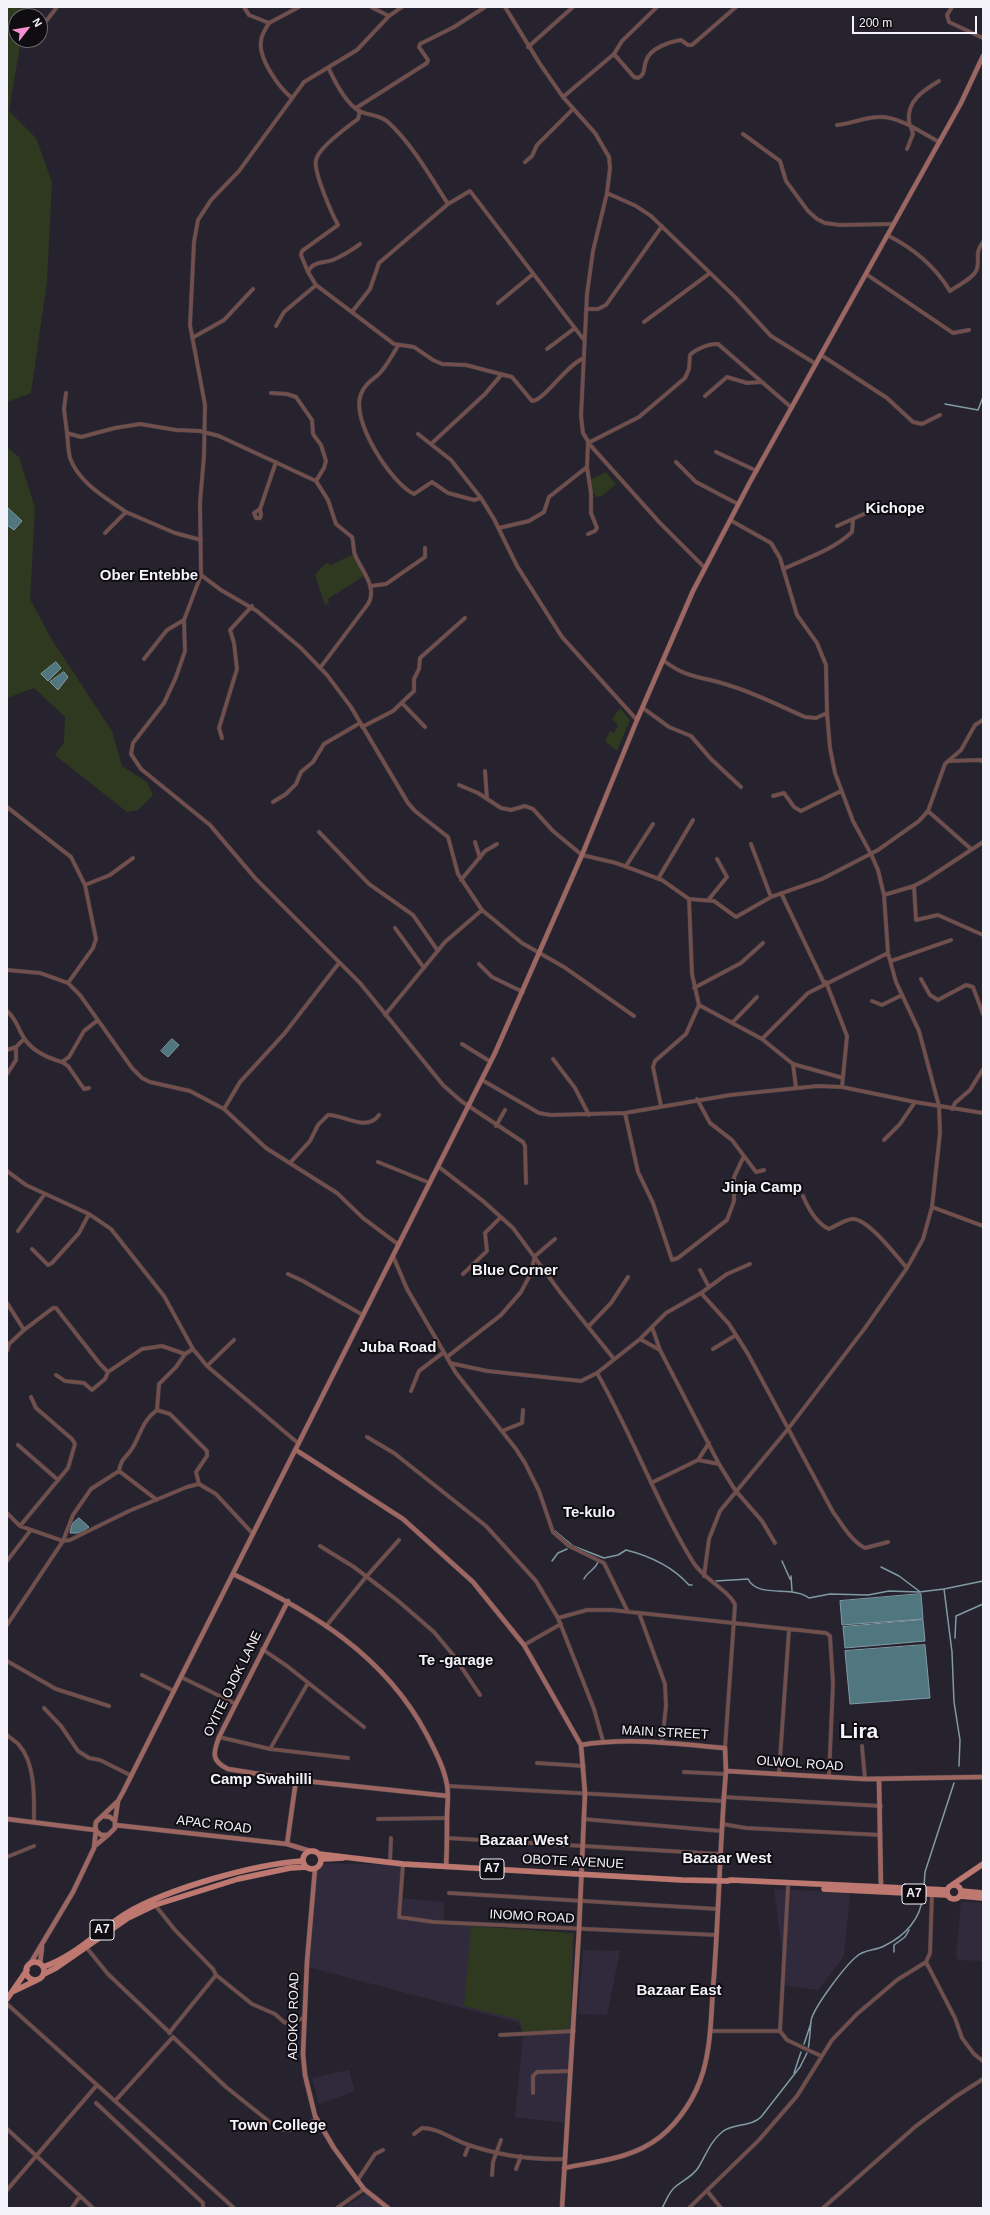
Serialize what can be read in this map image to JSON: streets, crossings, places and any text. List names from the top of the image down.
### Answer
{
  "streets": {
    "main road": ["OBOTE AVENUE", "A7"],
    "street": [
      "OYITE OJOK LANE",
      "MAIN STREET",
      "OLWOL ROAD",
      "APAC ROAD",
      "INOMO ROAD",
      "ADOKO ROAD"
    ]
  },
  "crossings": [
    ["MAIN STREET", "OLWOL ROAD"],
    ["APAC ROAD", "OBOTE AVENUE"],
    ["APAC ROAD", "A7"],
    ["APAC ROAD", "ADOKO ROAD"],
    ["OBOTE AVENUE", "A7"],
    ["OBOTE AVENUE", "INOMO ROAD"],
    ["OBOTE AVENUE", "ADOKO ROAD"],
    ["A7", "ADOKO ROAD"]
  ],
  "districts": [
    "Kichope",
    "Ober Entebbe",
    "Jinja Camp",
    "Blue Corner",
    "Juba Road",
    "Te-kulo",
    "Te -garage",
    "Lira",
    "Camp Swahilli",
    "Bazaar West",
    "Bazaar West",
    "Bazaar East",
    "Town College"
  ],
  "scale_bar": "200 m",
  "north": "top right"
}
